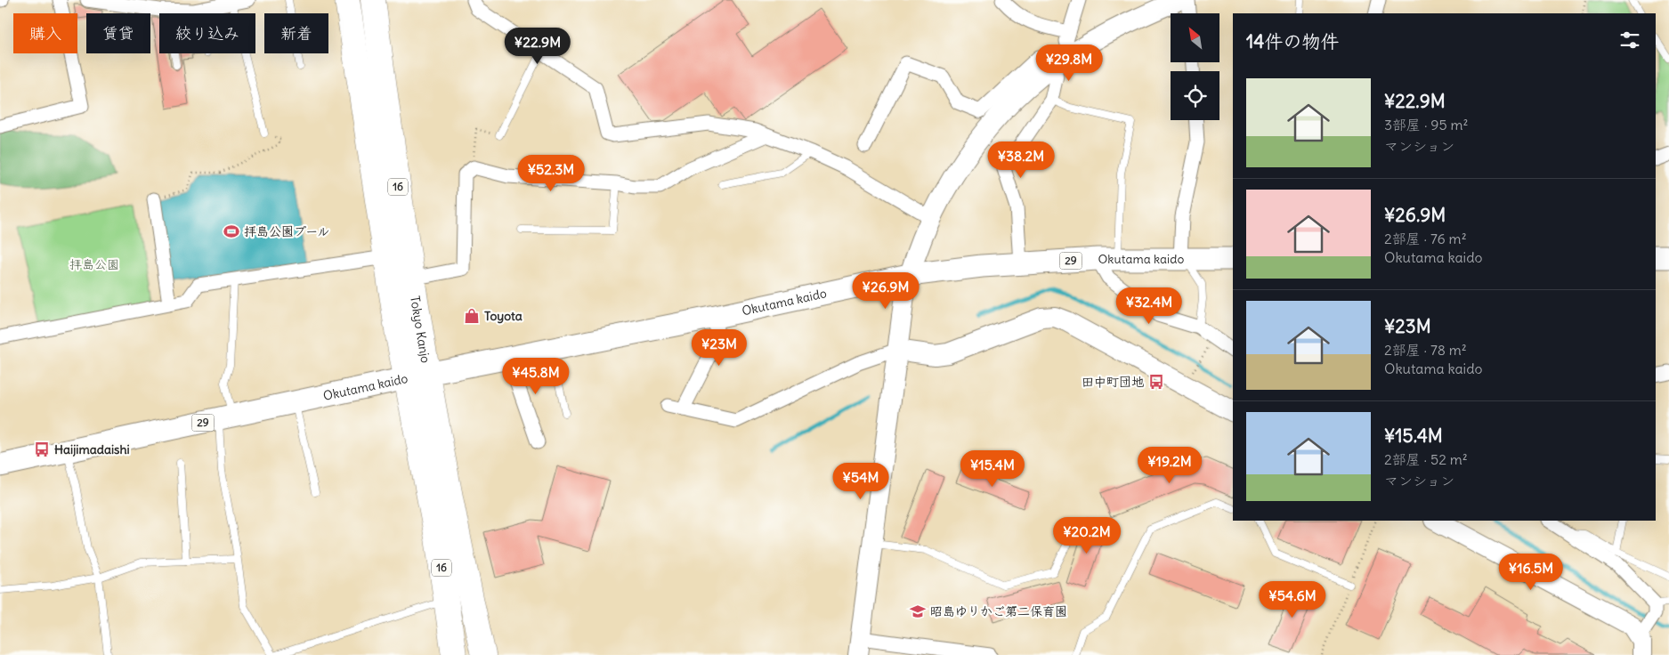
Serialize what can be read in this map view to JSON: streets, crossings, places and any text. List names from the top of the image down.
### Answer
{
  "streets": {
    "highway": ["16", "Tokyo Kanjo"],
    "main road": ["Okutama kaido", "29"]
  },
  "crossings": [
    ["Okutama kaido", "Tokyo Kanjo"]
  ],
  "parks": ["拝島公園"],
  "places": {
    "sports": ["拝島公園プール"],
    "shop": ["Toyota"],
    "bus stop": ["田中町団地", "Haijimadaishi"],
    "school or university": ["昭島ゆりかご第二保育園"]
  },
  "north": "top left",
  "page": {
    "chip": [
      "購入",
      "賃貸",
      "絞り込み",
      "新着"
    ],
    "heading": "14件の物件",
    "price": [
      "¥22.9M",
      "¥29.8M",
      "¥38.2M",
      "¥52.3M",
      "¥26.9M",
      "¥32.4M",
      "¥23M",
      "¥45.8M",
      "¥19.2M",
      "¥15.4M",
      "¥54M",
      "¥20.2M",
      "¥16.5M",
      "¥54.6M"
    ],
    "list": [
      {
        "name": "¥22.9M",
        "note": "3部屋 · 95 m² · マンション"
      },
      {
        "name": "¥26.9M",
        "note": "2部屋 · 76 m² · Okutama kaido"
      },
      {
        "name": "¥23M",
        "note": "2部屋 · 78 m² · Okutama kaido"
      },
      {
        "name": "¥15.4M",
        "note": "2部屋 · 52 m² · マンション"
      }
    ]
  }
}
